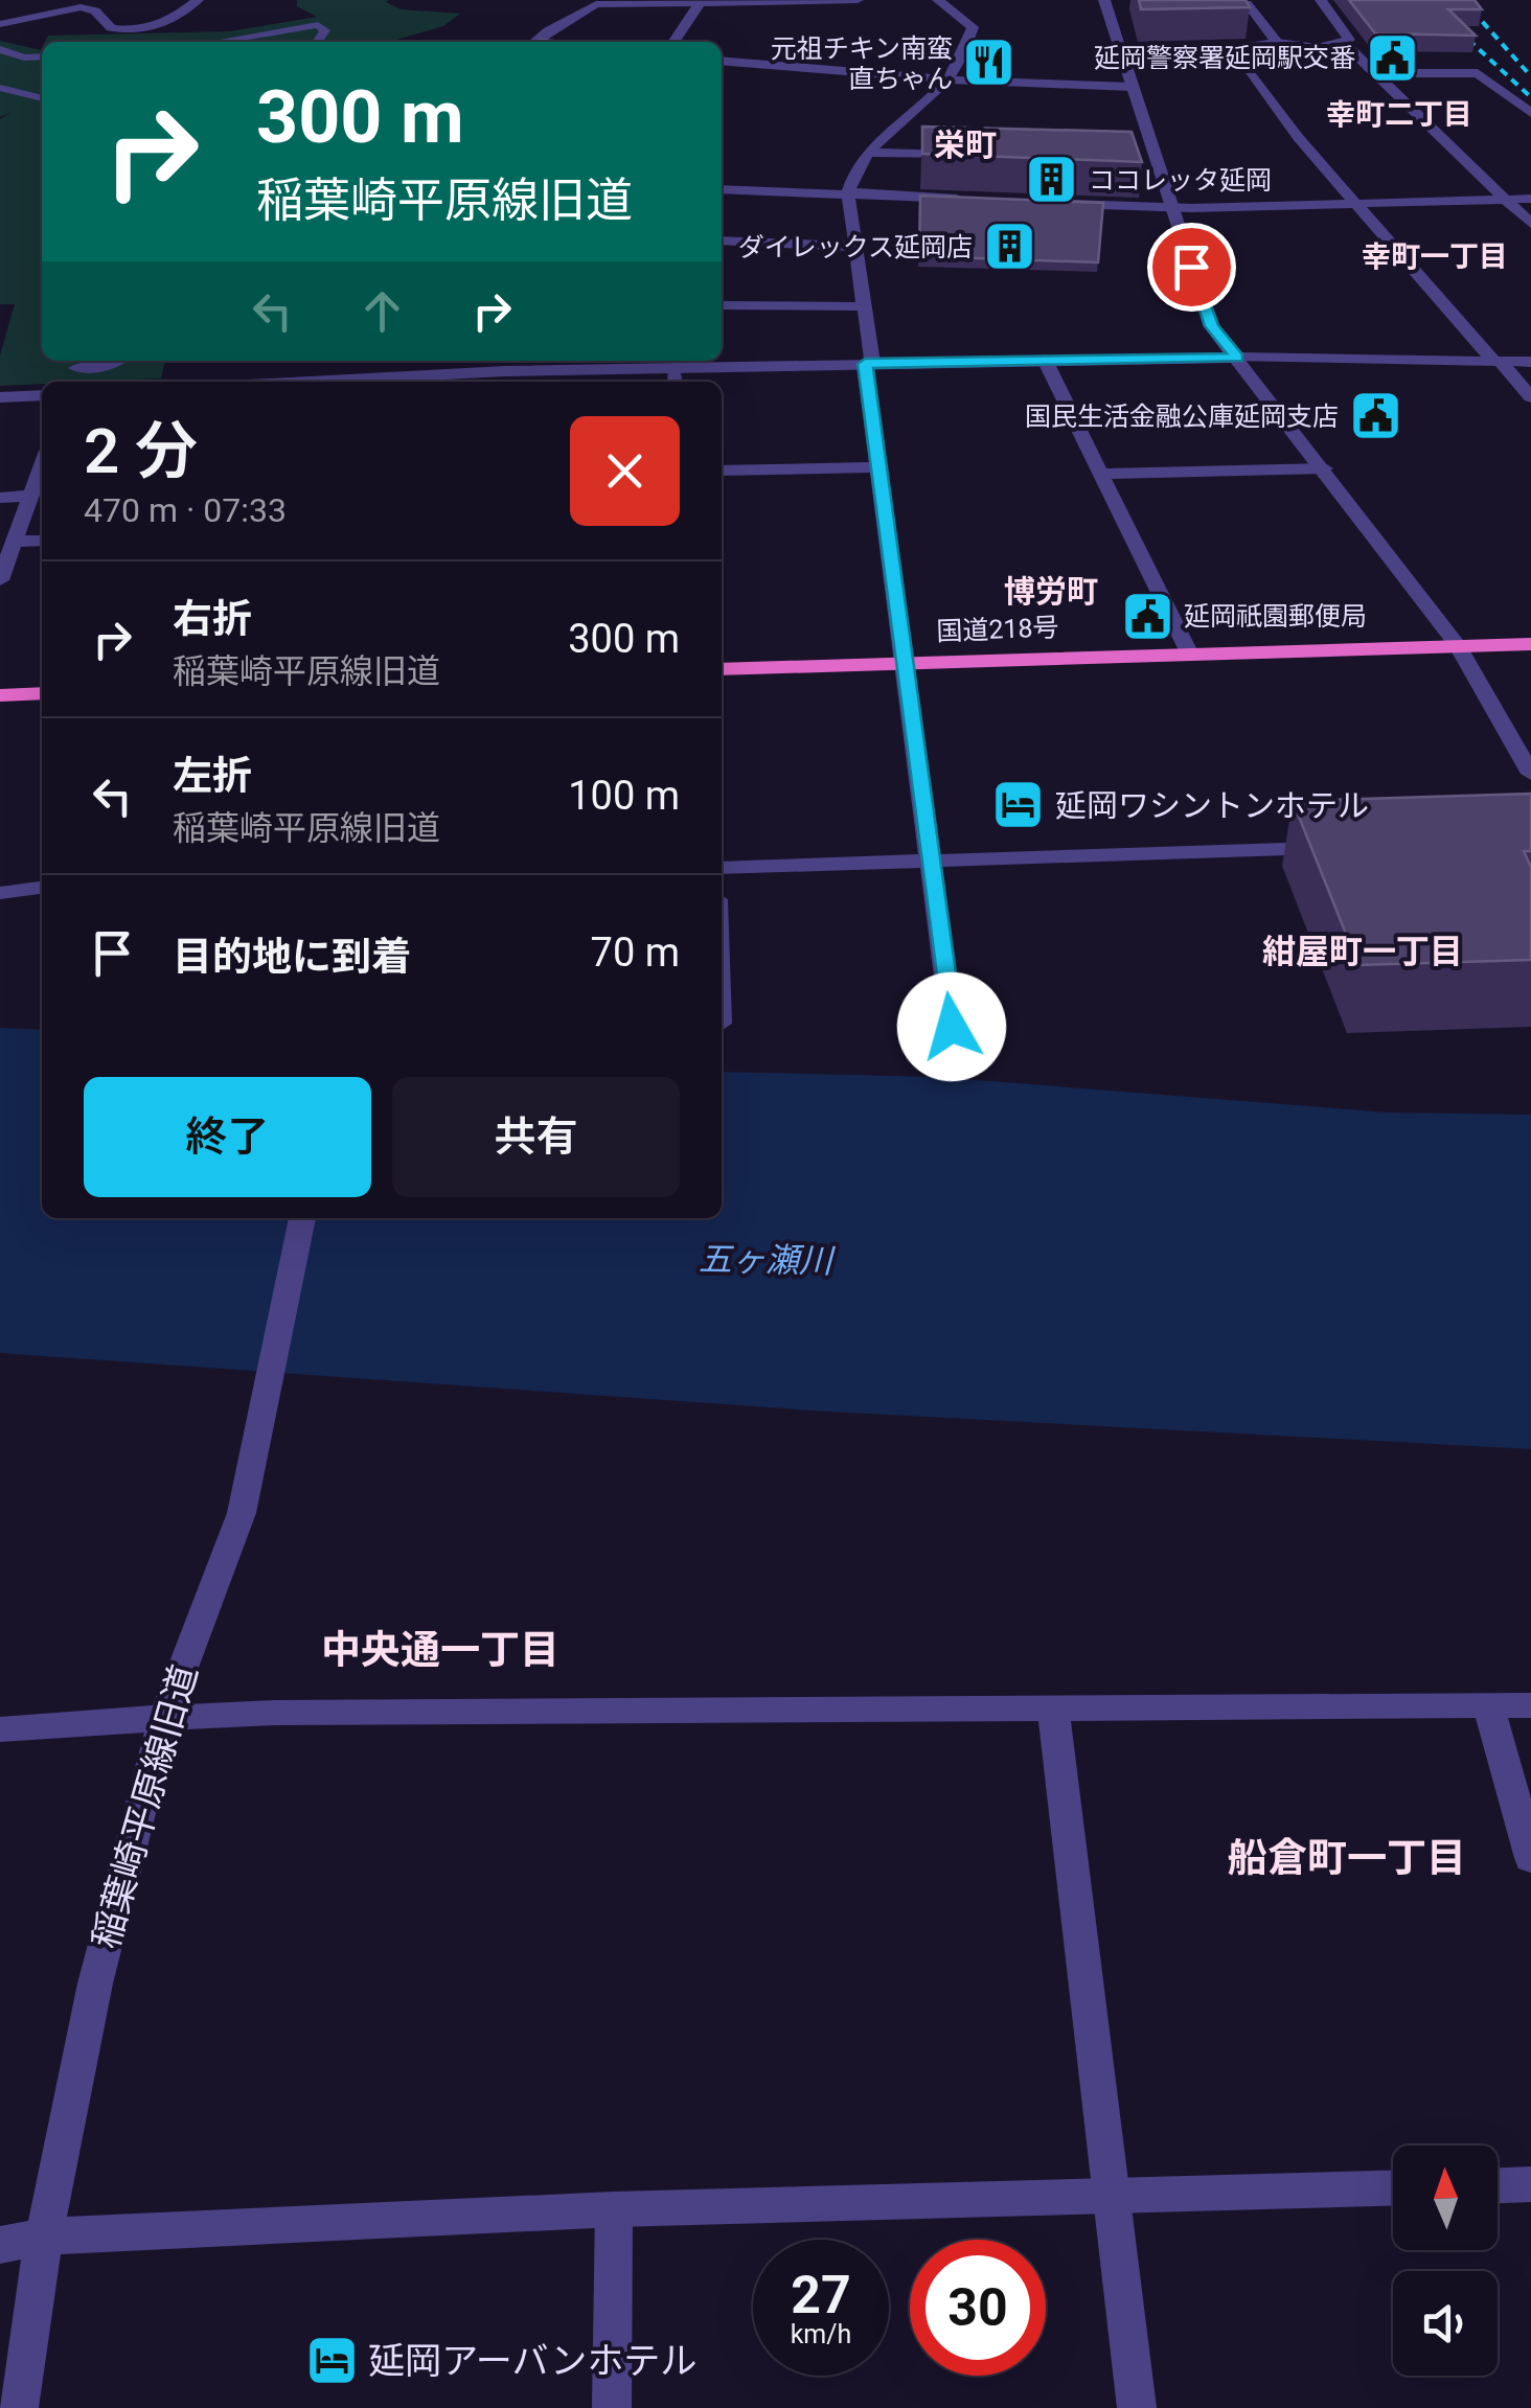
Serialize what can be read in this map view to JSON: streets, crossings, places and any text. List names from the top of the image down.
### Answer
{
  "streets": {
    "highway": ["国道218号"],
    "street": ["稲葉崎平原線旧道"]
  },
  "districts": [
    "幸町二丁目",
    "栄町",
    "幸町一丁目",
    "博労町",
    "紺屋町一丁目",
    "中央通一丁目",
    "船倉町一丁目"
  ],
  "water": ["五ヶ瀬川"],
  "places": {
    "public building": ["延岡警察署延岡駅交番", "国民生活金融公庫延岡支店", "延岡祇園郵便局"],
    "restaurant": ["元祖チキン南蛮 直ちゃん"],
    "building": ["ココレッタ延岡", "ダイレックス延岡店"],
    "hotel": ["延岡ワシントンホテル", "延岡アーバンホテル"]
  },
  "north": "top",
  "page": {
    "turn": ["300 m", "稲葉崎平原線旧道"],
    "heading": ["2 分", "470 m · 07:33"],
    "list": [
      {
        "name": "右折",
        "note": "稲葉崎平原線旧道",
        "value": "300 m"
      },
      {
        "name": "左折",
        "note": "稲葉崎平原線旧道",
        "value": "100 m"
      },
      {
        "name": "目的地に到着",
        "value": "70 m"
      }
    ],
    "buttons": ["終了", "共有"],
    "speed": "27 km/h",
    "limit": "30"
  }
}
